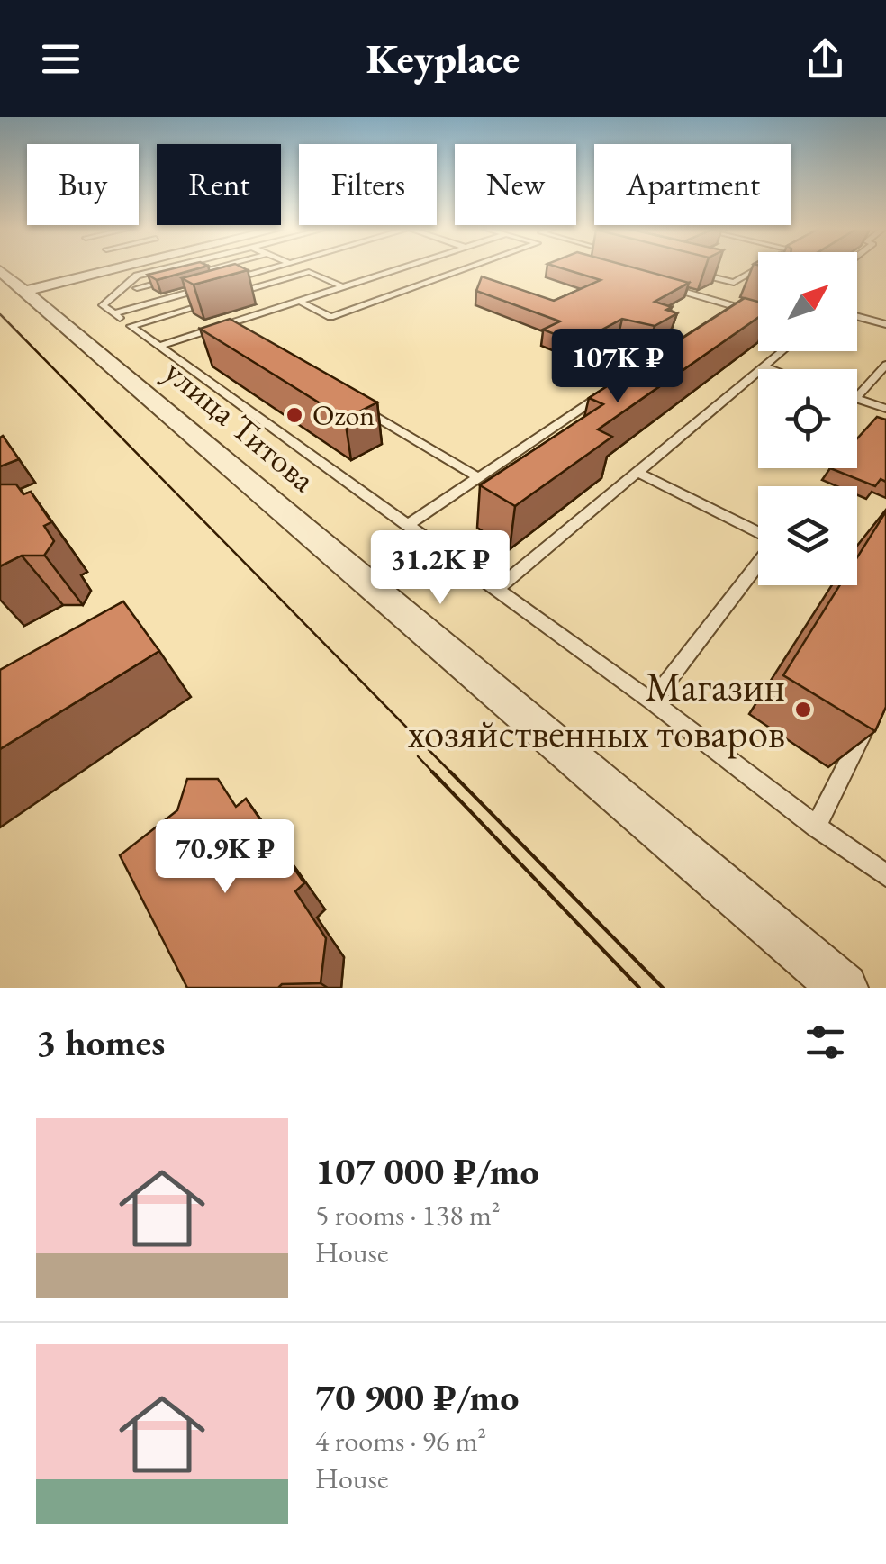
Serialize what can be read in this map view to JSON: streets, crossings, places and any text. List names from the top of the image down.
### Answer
{
  "streets": {
    "street": ["улица Титова"]
  },
  "places": ["Ozon", "Магазин хозяйственных товаров"],
  "north": "top right",
  "page": {
    "header": "Keyplace",
    "chip": [
      "Buy",
      "Rent",
      "Filters",
      "New",
      "Apartment"
    ],
    "price": ["107K ₽", "31.2K ₽", "70.9K ₽"],
    "heading": "3 homes",
    "list": [
      {
        "name": "107 000 ₽/mo",
        "note": "5 rooms · 138 m² · House"
      },
      {
        "name": "70 900 ₽/mo",
        "note": "4 rooms · 96 m² · House"
      }
    ]
  }
}
